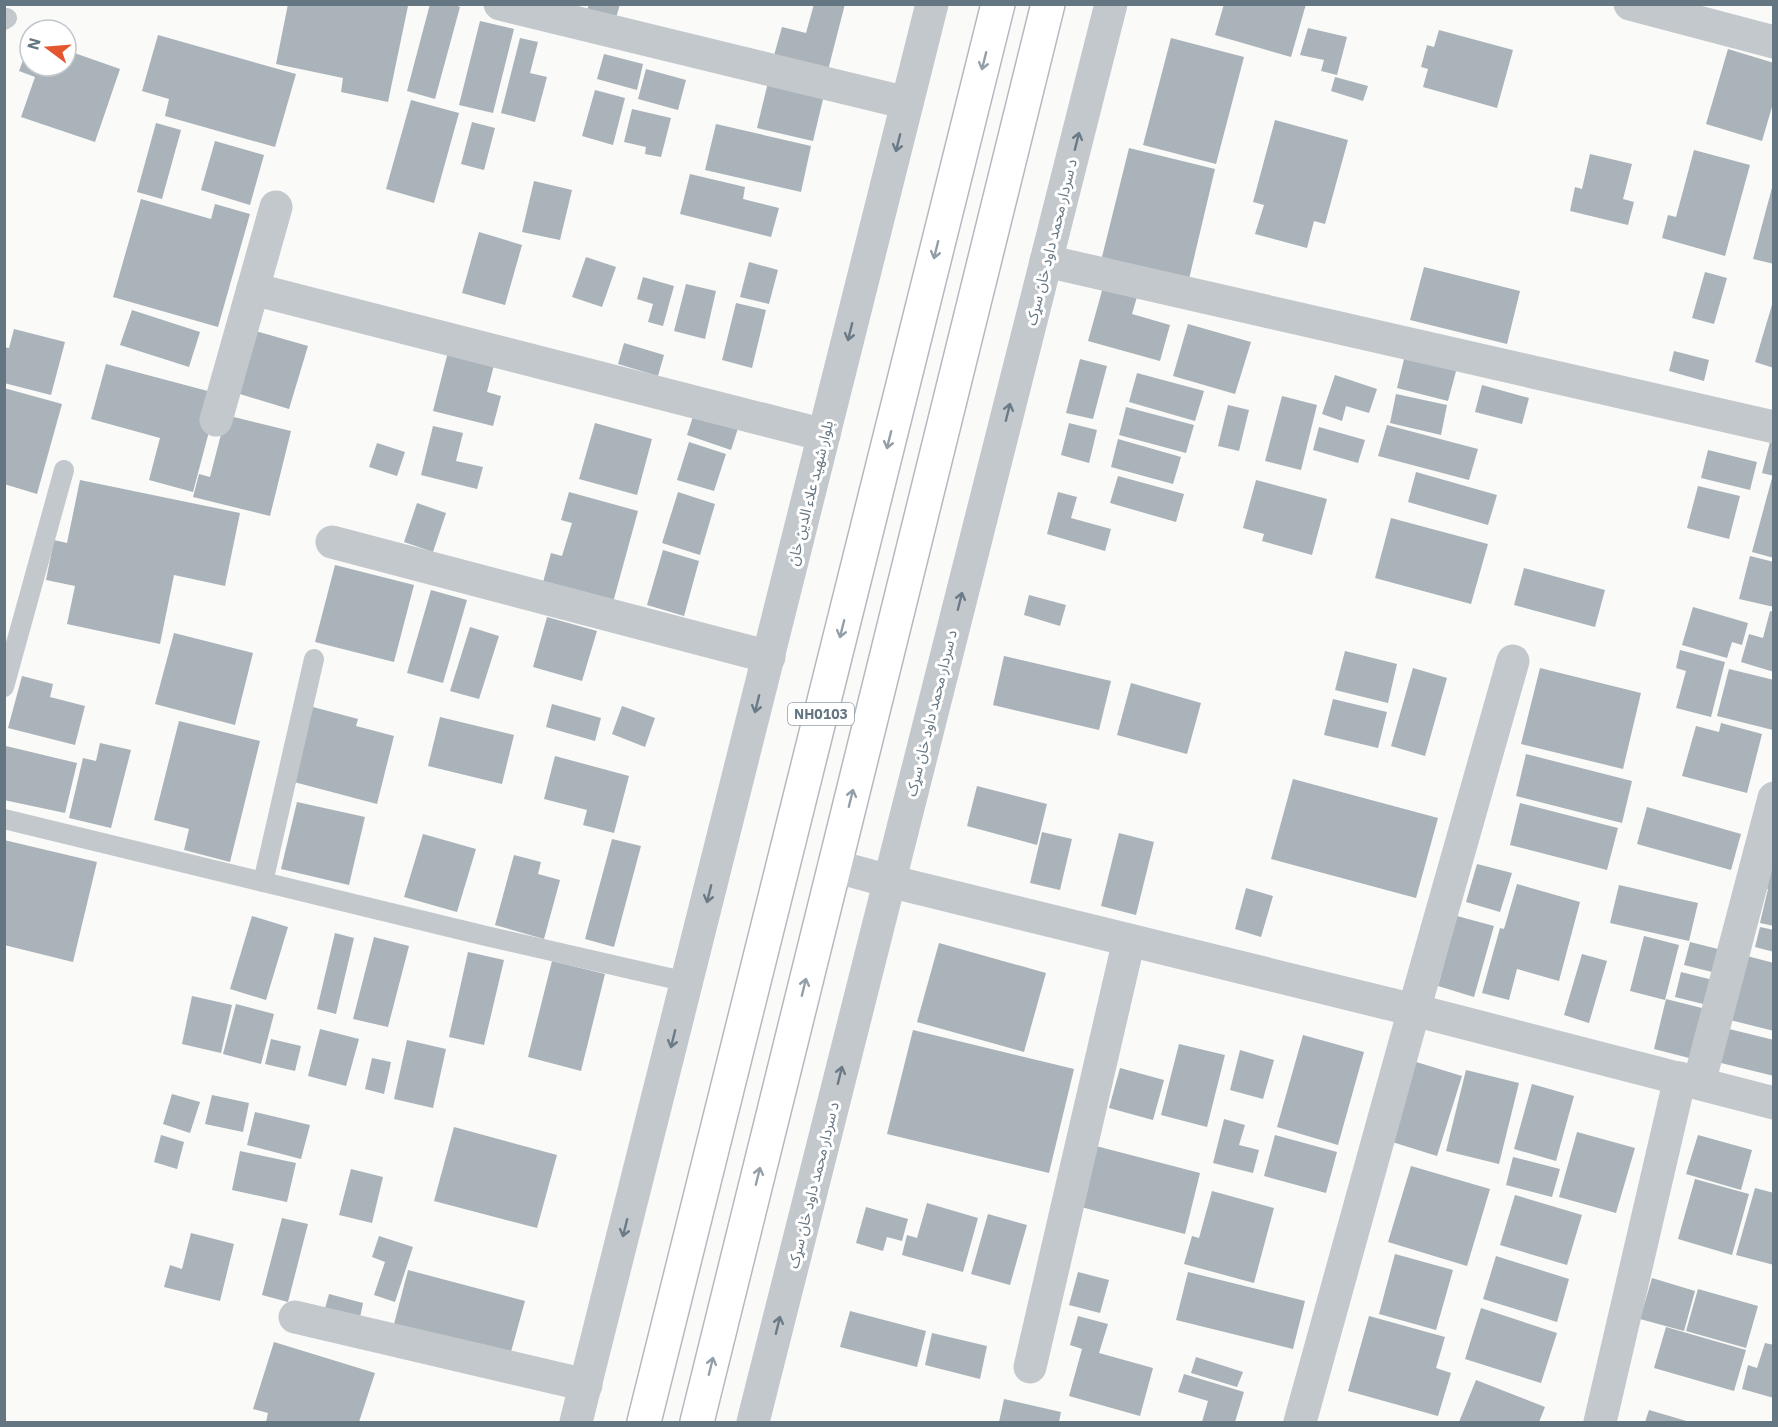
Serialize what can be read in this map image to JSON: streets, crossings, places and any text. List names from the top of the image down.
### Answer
{
  "streets": {
    "highway": ["NH0103"],
    "street": ["د سردار محمد داود خان سړک", "بلوار شهید علاء الدین خان"]
  },
  "one_way": ["بلوار شهید علاء الدین خان"],
  "north": "left"
}
